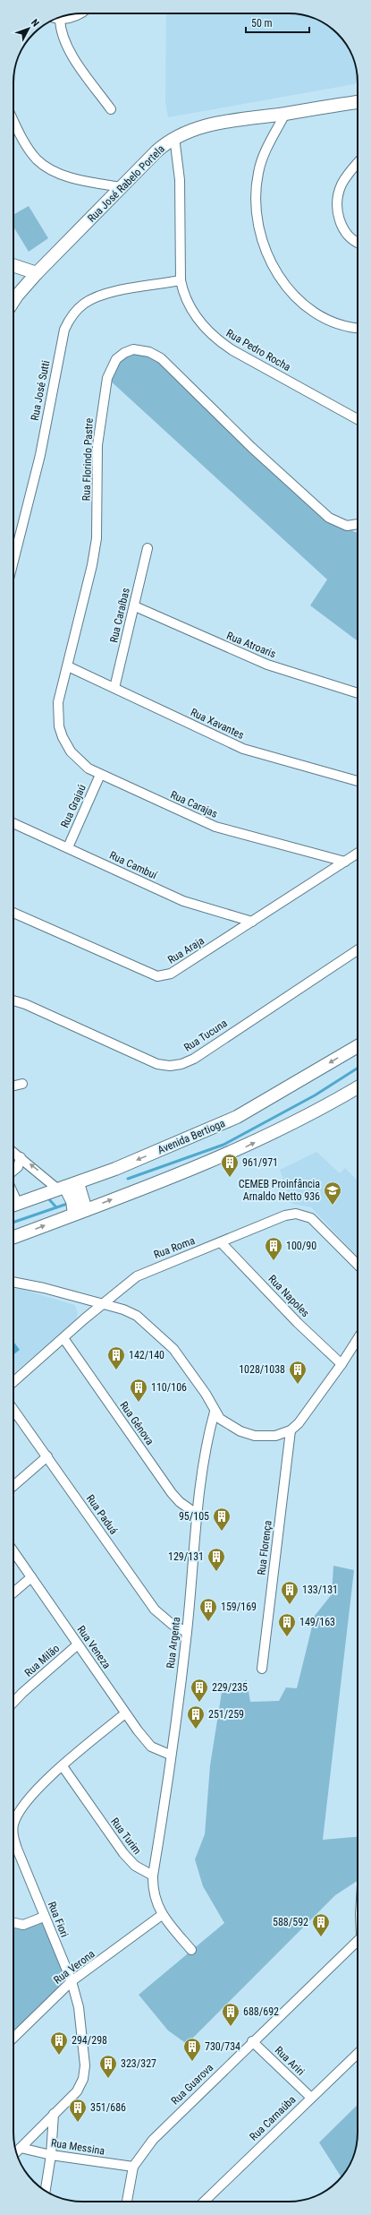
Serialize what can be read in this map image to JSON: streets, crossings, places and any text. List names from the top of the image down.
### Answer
{
  "streets": {
    "street": [
      "Rua José Rabelo Portela",
      "Rua Pedro Rocha",
      "Rua José Sutti",
      "Rua Florindo Pastre",
      "Rua Caraíbas",
      "Rua Atroaris",
      "Rua Xavantes",
      "Rua Carajas",
      "Rua Grajaú",
      "Rua Cambuí",
      "Rua Araja",
      "Rua Tucuna",
      "Avenida Bertioga",
      "Rua Roma",
      "Rua Napoles",
      "Rua Gênova",
      "Rua Paduá",
      "Rua Florença",
      "Rua Argenta",
      "Rua Veneza",
      "Rua Milão",
      "Rua Turim",
      "Rua Fiori",
      "Rua Verona",
      "Rua Ariri",
      "Rua Guarova",
      "Rua Carnaúba",
      "Rua Messina"
    ]
  },
  "crossings": [
    ["Rua José Rabelo Portela", "Rua Pedro Rocha"],
    ["Rua Pedro Rocha", "Rua José Sutti"],
    ["Rua Florindo Pastre", "Rua Xavantes"],
    ["Rua Florindo Pastre", "Rua Carajas"],
    ["Rua Caraíbas", "Rua Atroaris"],
    ["Rua Caraíbas", "Rua Xavantes"],
    ["Rua Carajas", "Rua Grajaú"],
    ["Rua Carajas", "Rua Araja"],
    ["Rua Grajaú", "Rua Cambuí"],
    ["Rua Cambuí", "Rua Araja"],
    ["Rua Roma", "Rua Napoles"],
    ["Rua Roma", "Rua Gênova"],
    ["Rua Gênova", "Rua Argenta"],
    ["Rua Paduá", "Rua Argenta"],
    ["Rua Argenta", "Rua Veneza"],
    ["Rua Argenta", "Rua Turim"],
    ["Rua Veneza", "Rua Milão"],
    ["Rua Veneza", "Rua Fiori"],
    ["Rua Turim", "Rua Fiori"],
    ["Rua Fiori", "Rua Verona"],
    ["Rua Fiori", "Rua Messina"],
    ["Rua Ariri", "Rua Guarova"],
    ["Rua Ariri", "Rua Carnaúba"],
    ["Rua Guarova", "Rua Messina"]
  ],
  "places": {
    "building": [
      "961/971",
      "100/90",
      "142/140",
      "1028/1038",
      "110/106",
      "95/105",
      "129/131",
      "133/131",
      "159/169",
      "149/163",
      "229/235",
      "251/259",
      "588/592",
      "688/692",
      "294/298",
      "730/734",
      "323/327",
      "351/686"
    ],
    "school or university": ["CEMEB Proinfância Arnaldo Netto 936"]
  },
  "scale_bar": "50 m",
  "north": "top right"
}
